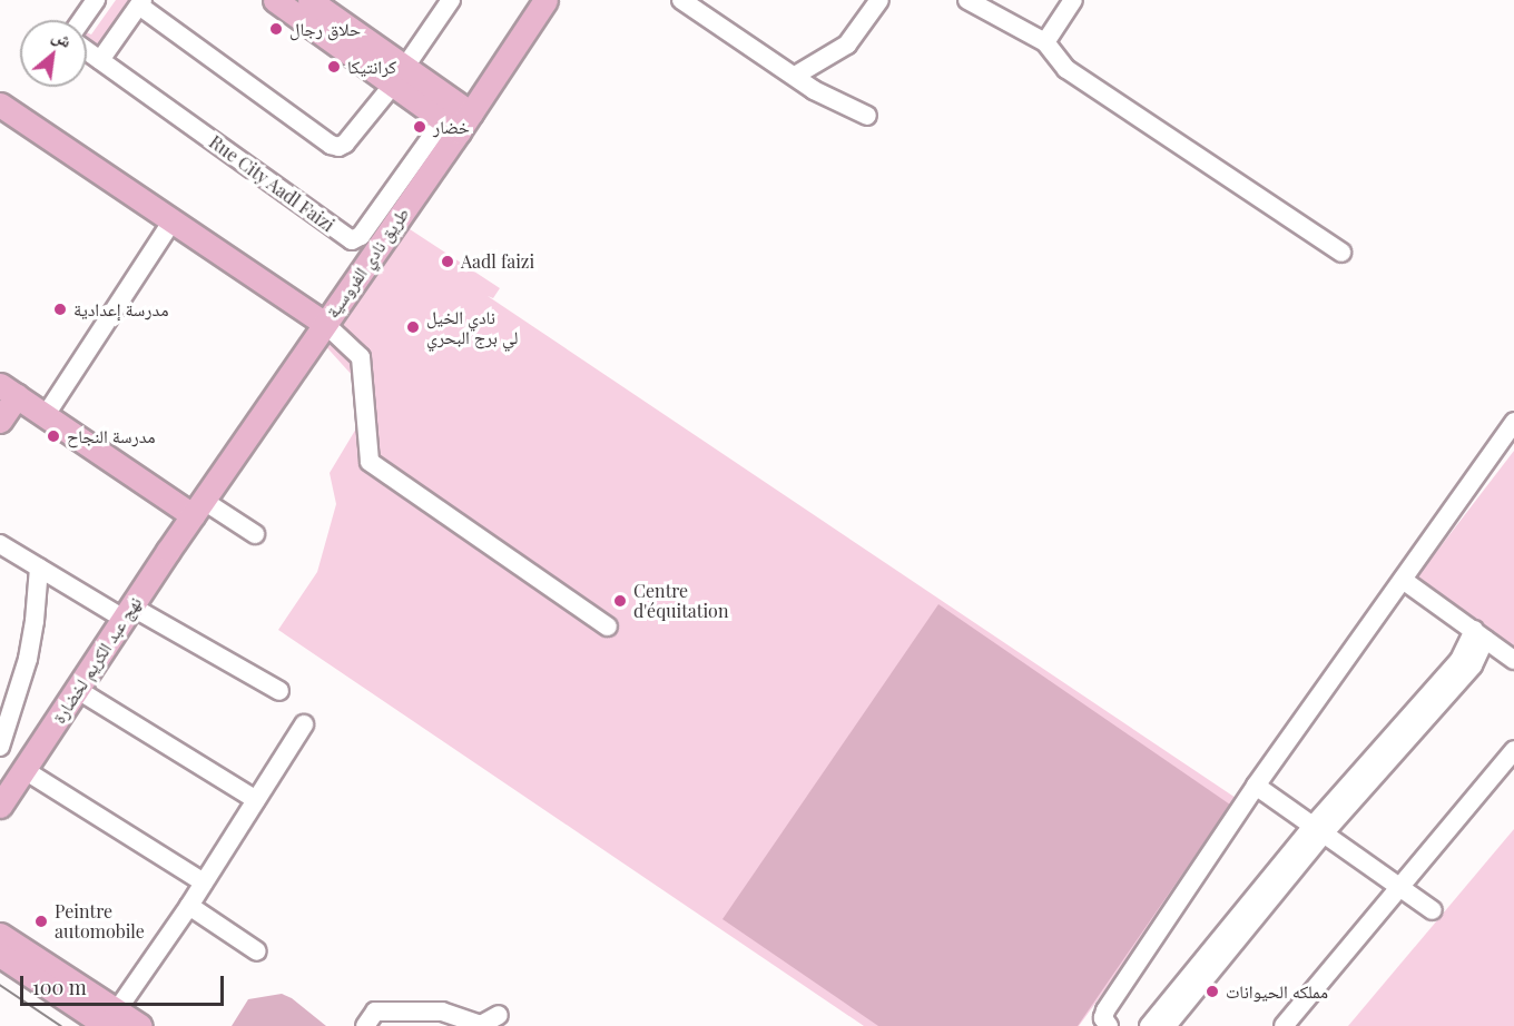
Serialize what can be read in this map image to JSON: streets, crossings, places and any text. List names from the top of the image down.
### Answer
{
  "streets": {
    "main road": ["طريق نادي الفروسية", "نهج عبد الكريم لخضارة"],
    "street": ["Rue City Aadl Faizi"]
  },
  "crossings": [
    ["Rue City Aadl Faizi", "طريق نادي الفروسية"],
    ["طريق نادي الفروسية", "نهج عبد الكريم لخضارة"]
  ],
  "places": [
    "حلاق رجال",
    "كرانتيكا",
    "خضار",
    "Aadl faizi",
    "مدرسة إعدادية",
    "نادي الخيل لي برج البحري",
    "مدرسة النجاح",
    "Centre d'équitation",
    "Peintre automobile",
    "مملكه الحيوانات"
  ],
  "scale_bar": "100 m",
  "north": "top right"
}
